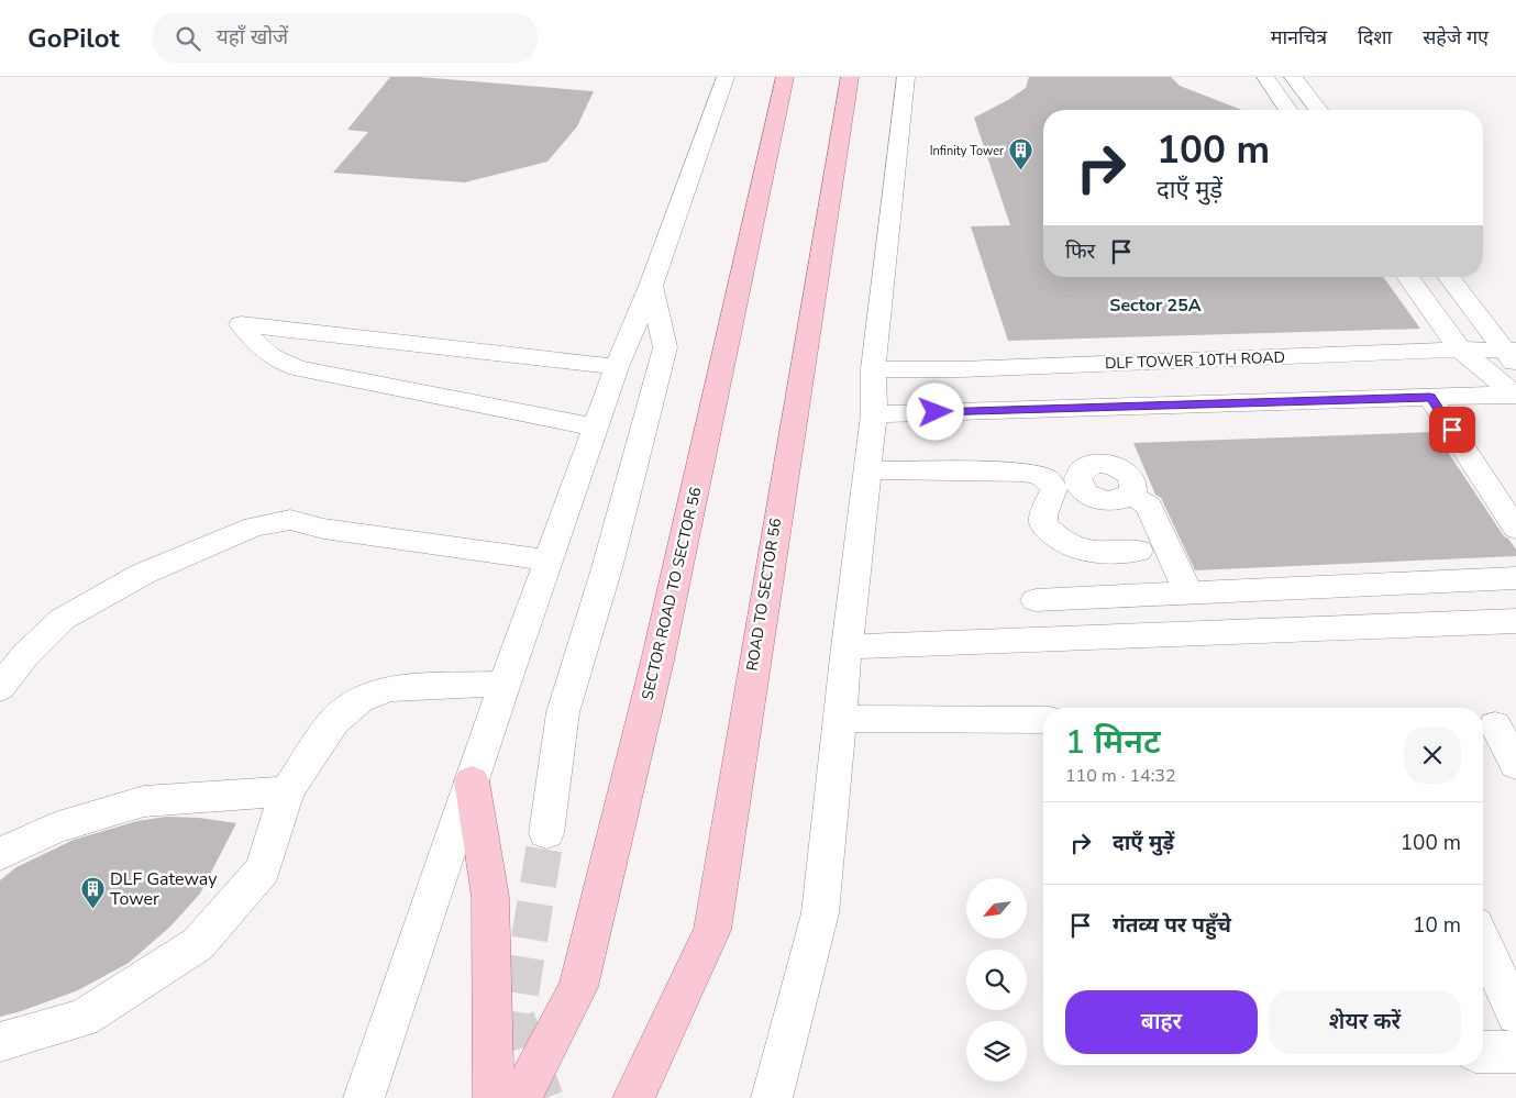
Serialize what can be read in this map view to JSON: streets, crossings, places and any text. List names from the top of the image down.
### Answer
{
  "streets": {
    "main road": ["SECTOR ROAD TO SECTOR 56", "ROAD TO SECTOR 56"],
    "street": ["DLF TOWER 10TH ROAD"]
  },
  "districts": ["Sector 25A"],
  "places": {
    "building": ["Infinity Tower", "DLF Gateway Tower"]
  },
  "north": "bottom left",
  "page": {
    "header": "GoPilot",
    "search": "यहाँ खोजें",
    "nav": ["मानचित्र", "दिशा", "सहेजे गए"],
    "turn": ["100 m", "दाएँ मुड़ें"],
    "then": "फिर",
    "heading": ["1 मिनट", "110 m · 14:32"],
    "list": [
      {
        "name": "दाएँ मुड़ें",
        "value": "100 m"
      },
      {
        "name": "गंतव्य पर पहुँचे",
        "value": "10 m"
      }
    ],
    "buttons": ["बाहर", "शेयर करें"]
  }
}
